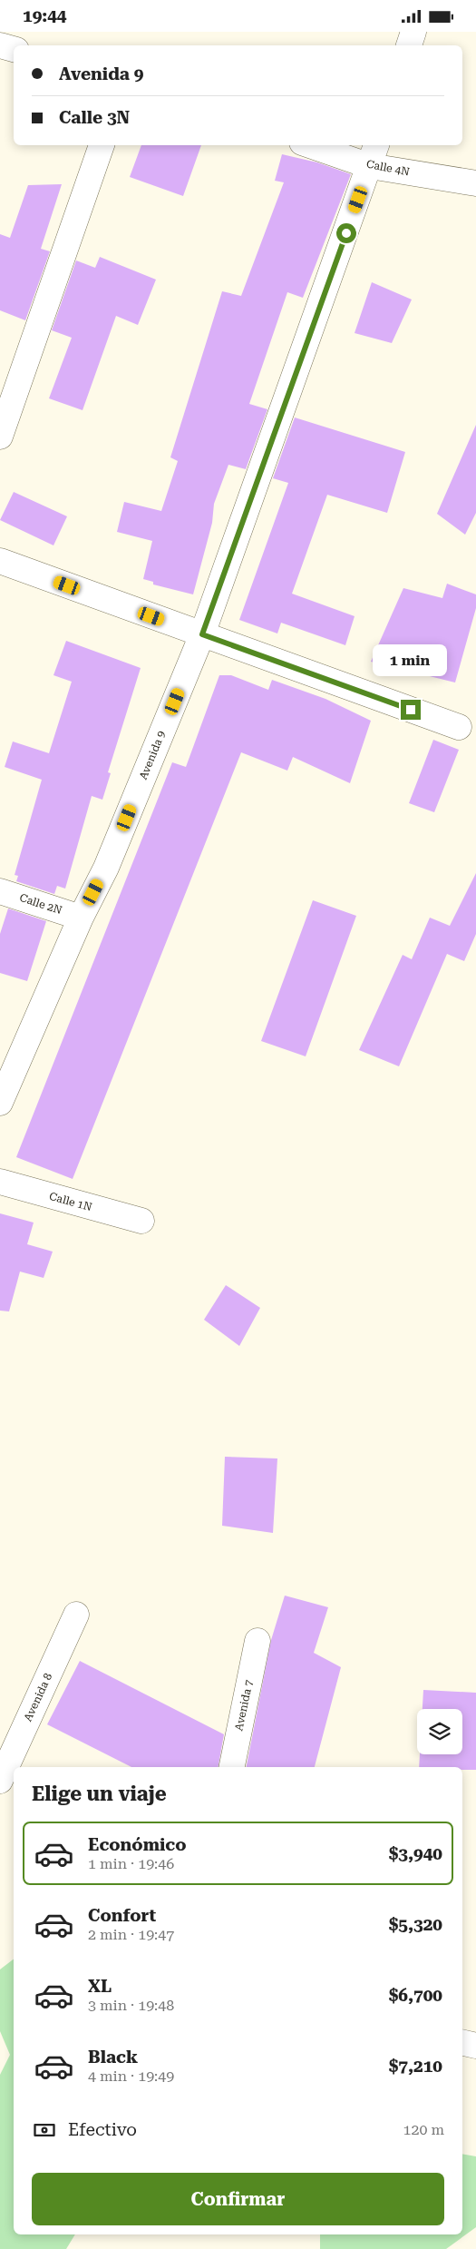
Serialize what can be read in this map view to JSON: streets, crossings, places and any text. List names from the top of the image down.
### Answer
{
  "streets": {
    "street": [
      "Calle 4N",
      "Avenida 9",
      "Calle 2N",
      "Calle 1N",
      "Avenida 8",
      "Avenida 7"
    ]
  },
  "crossings": [
    ["Calle 4N", "Avenida 9"],
    ["Avenida 9", "Calle 2N"]
  ],
  "page": {
    "status": "19:44",
    "banner": ["Avenida 9", "Calle 3N"],
    "bubble": "1 min",
    "heading": "Elige un viaje",
    "list": [
      {
        "name": "Económico",
        "note": "1 min · 19:46",
        "value": "$3,940"
      },
      {
        "name": "Confort",
        "note": "2 min · 19:47",
        "value": "$5,320"
      },
      {
        "name": "XL",
        "note": "3 min · 19:48",
        "value": "$6,700"
      },
      {
        "name": "Black",
        "note": "4 min · 19:49",
        "value": "$7,210"
      }
    ],
    "pay": ["Efectivo", "120 m"],
    "buttons": "Confirmar"
  }
}
